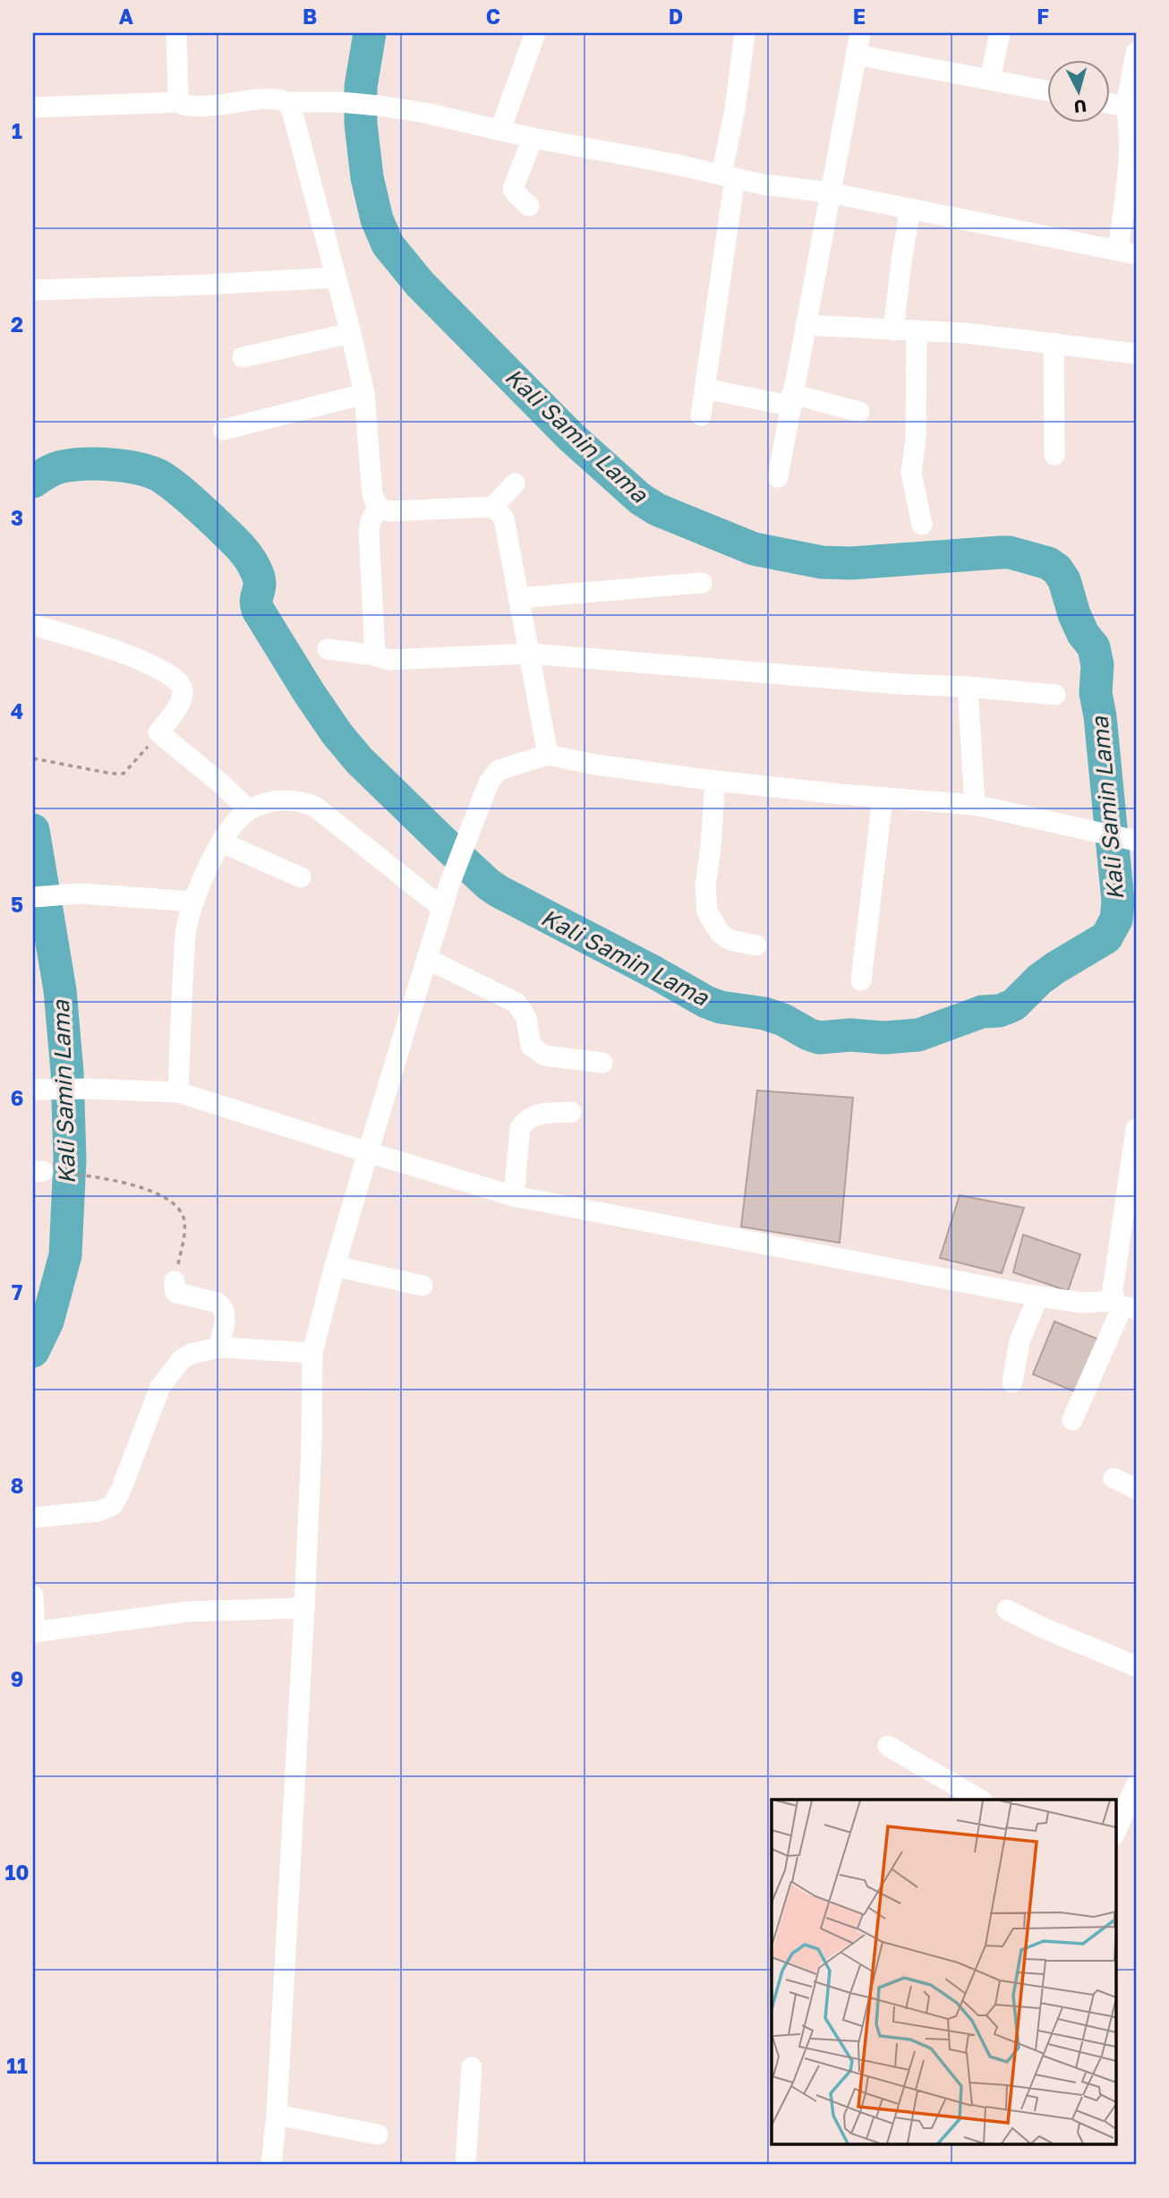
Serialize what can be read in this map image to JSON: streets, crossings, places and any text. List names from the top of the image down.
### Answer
{
  "water": ["Kali Samin Lama"],
  "north": "bottom",
  "grid": {
    "columns": [
      "A",
      "B",
      "C",
      "D",
      "E",
      "F"
    ],
    "rows": [
      "1",
      "2",
      "3",
      "4",
      "5",
      "6",
      "7",
      "8",
      "9",
      "10",
      "11"
    ]
  }
}
